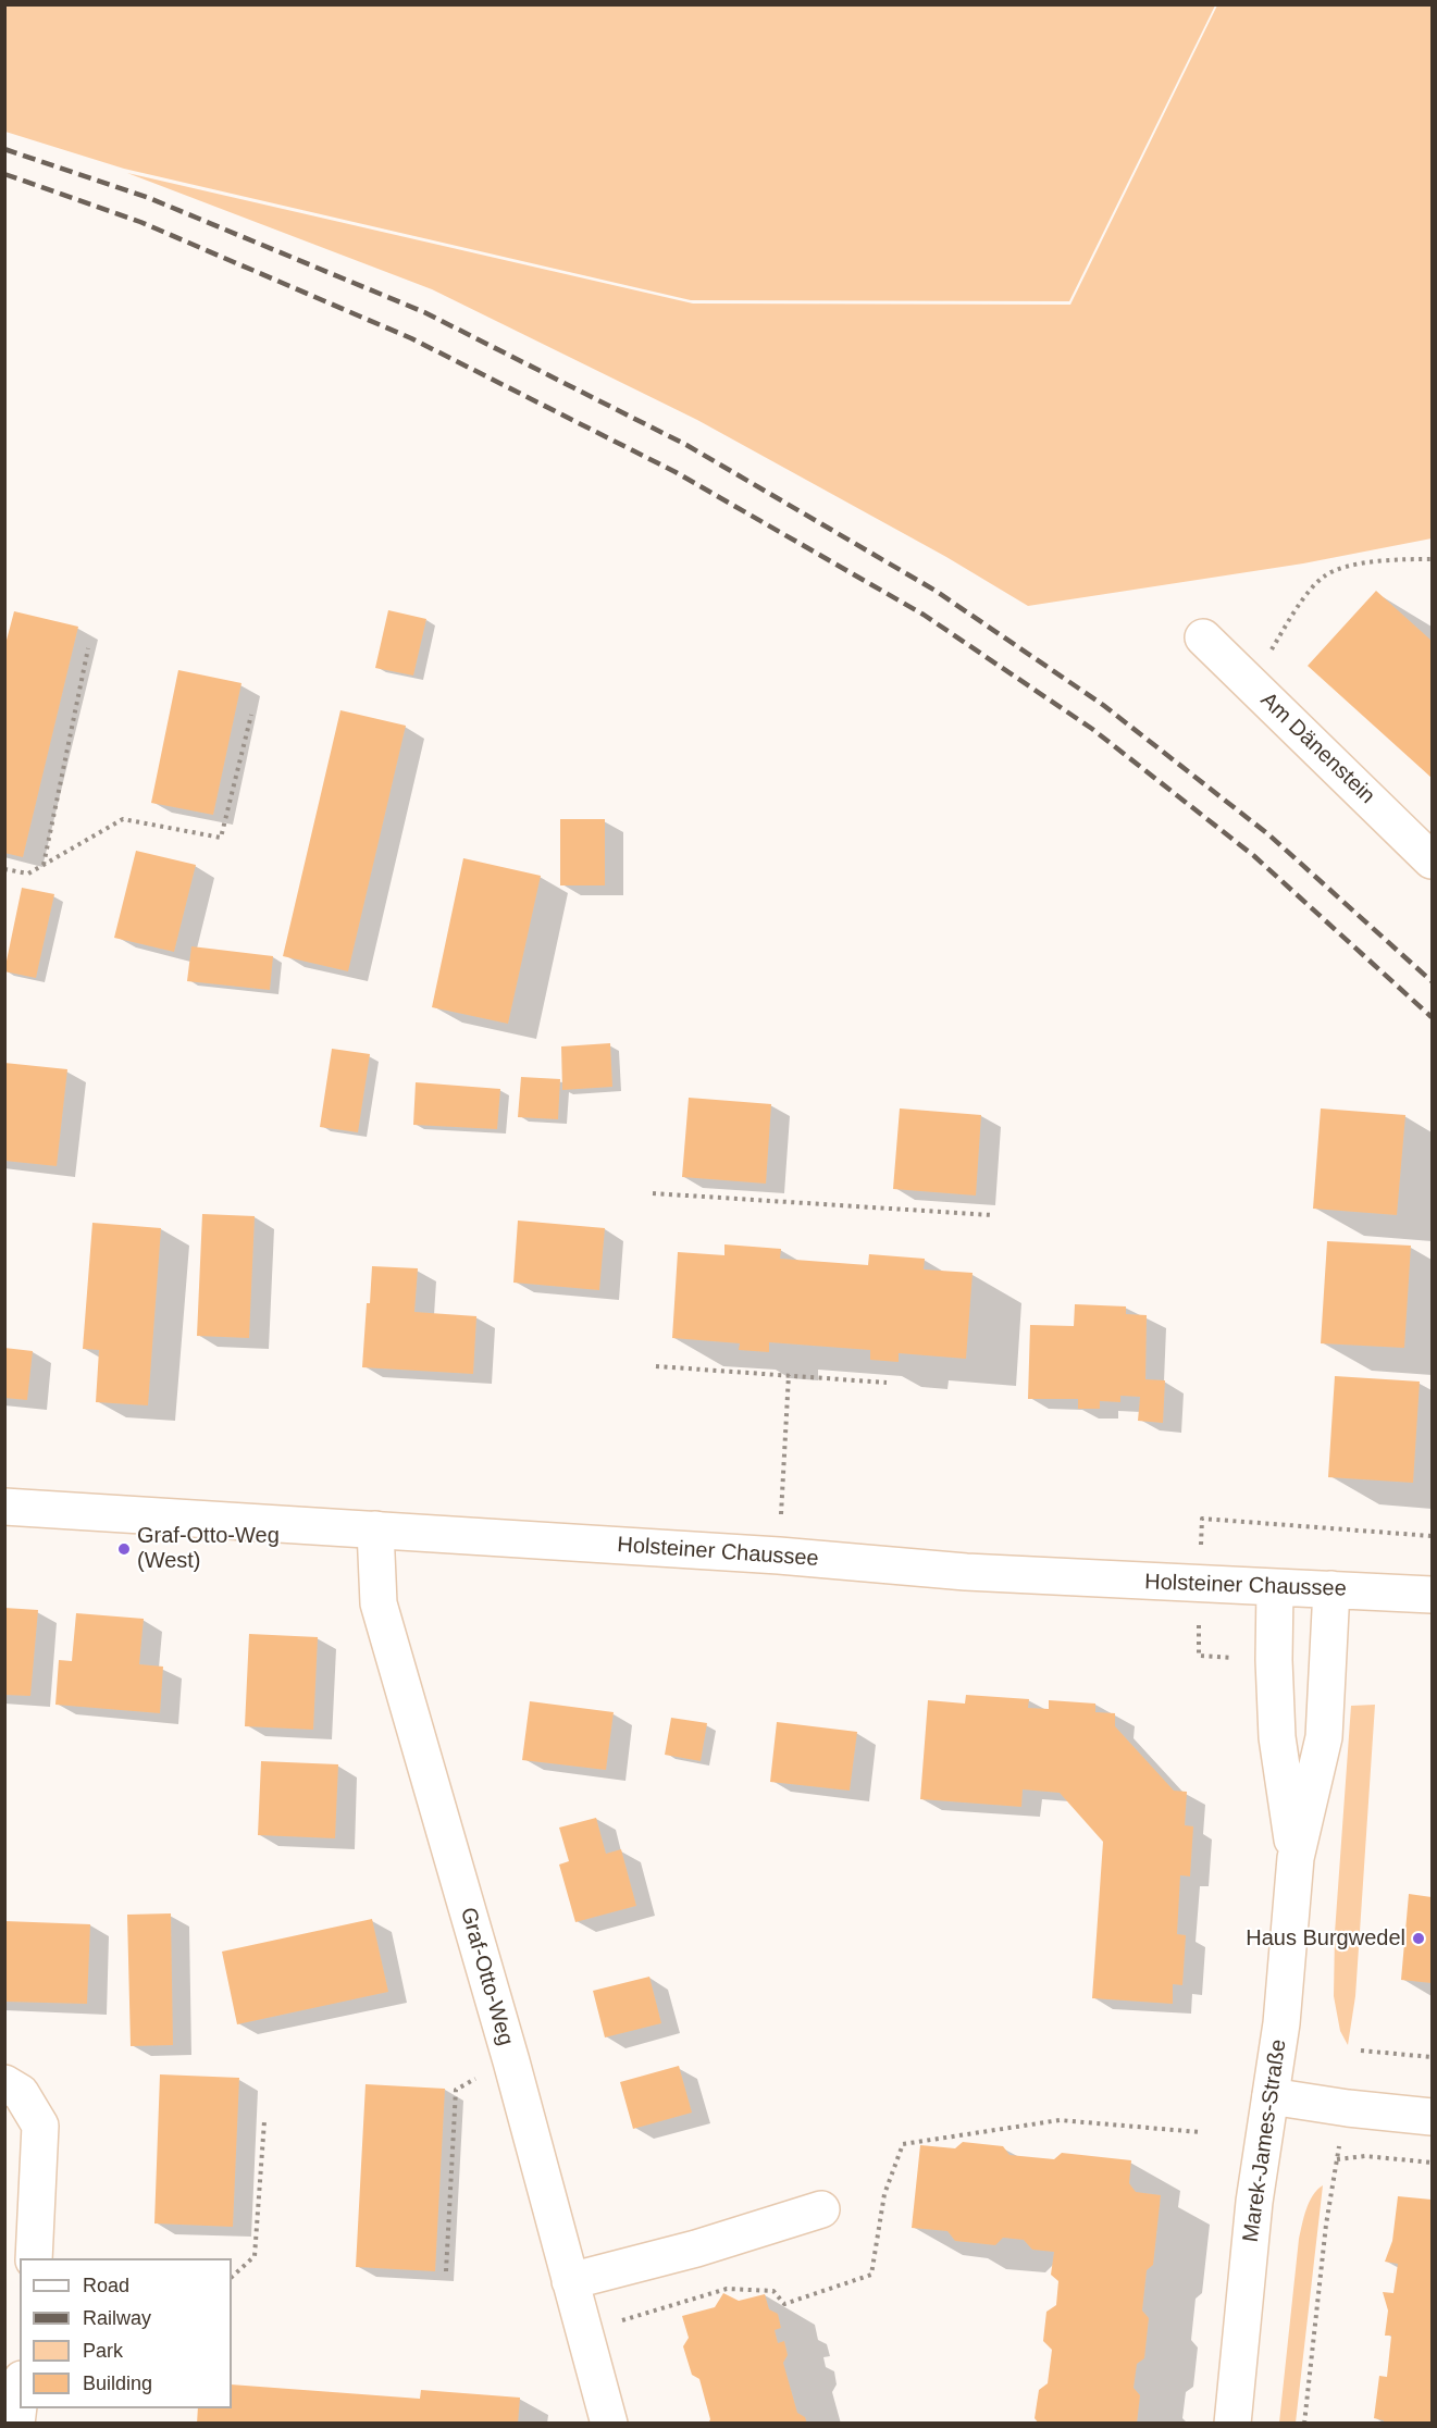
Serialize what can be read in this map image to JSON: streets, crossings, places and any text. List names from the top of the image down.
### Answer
{
  "streets": {
    "main road": [
      "Am Dänenstein",
      "Holsteiner Chaussee",
      "Graf-Otto-Weg",
      "Marek-James-Straße"
    ]
  },
  "crossings": [
    ["Holsteiner Chaussee", "Graf-Otto-Weg"],
    ["Holsteiner Chaussee", "Marek-James-Straße"]
  ],
  "places": ["Graf-Otto-Weg (West)", "Haus Burgwedel"],
  "legend": [
    "Road",
    "Railway",
    "Park",
    "Building"
  ]
}
